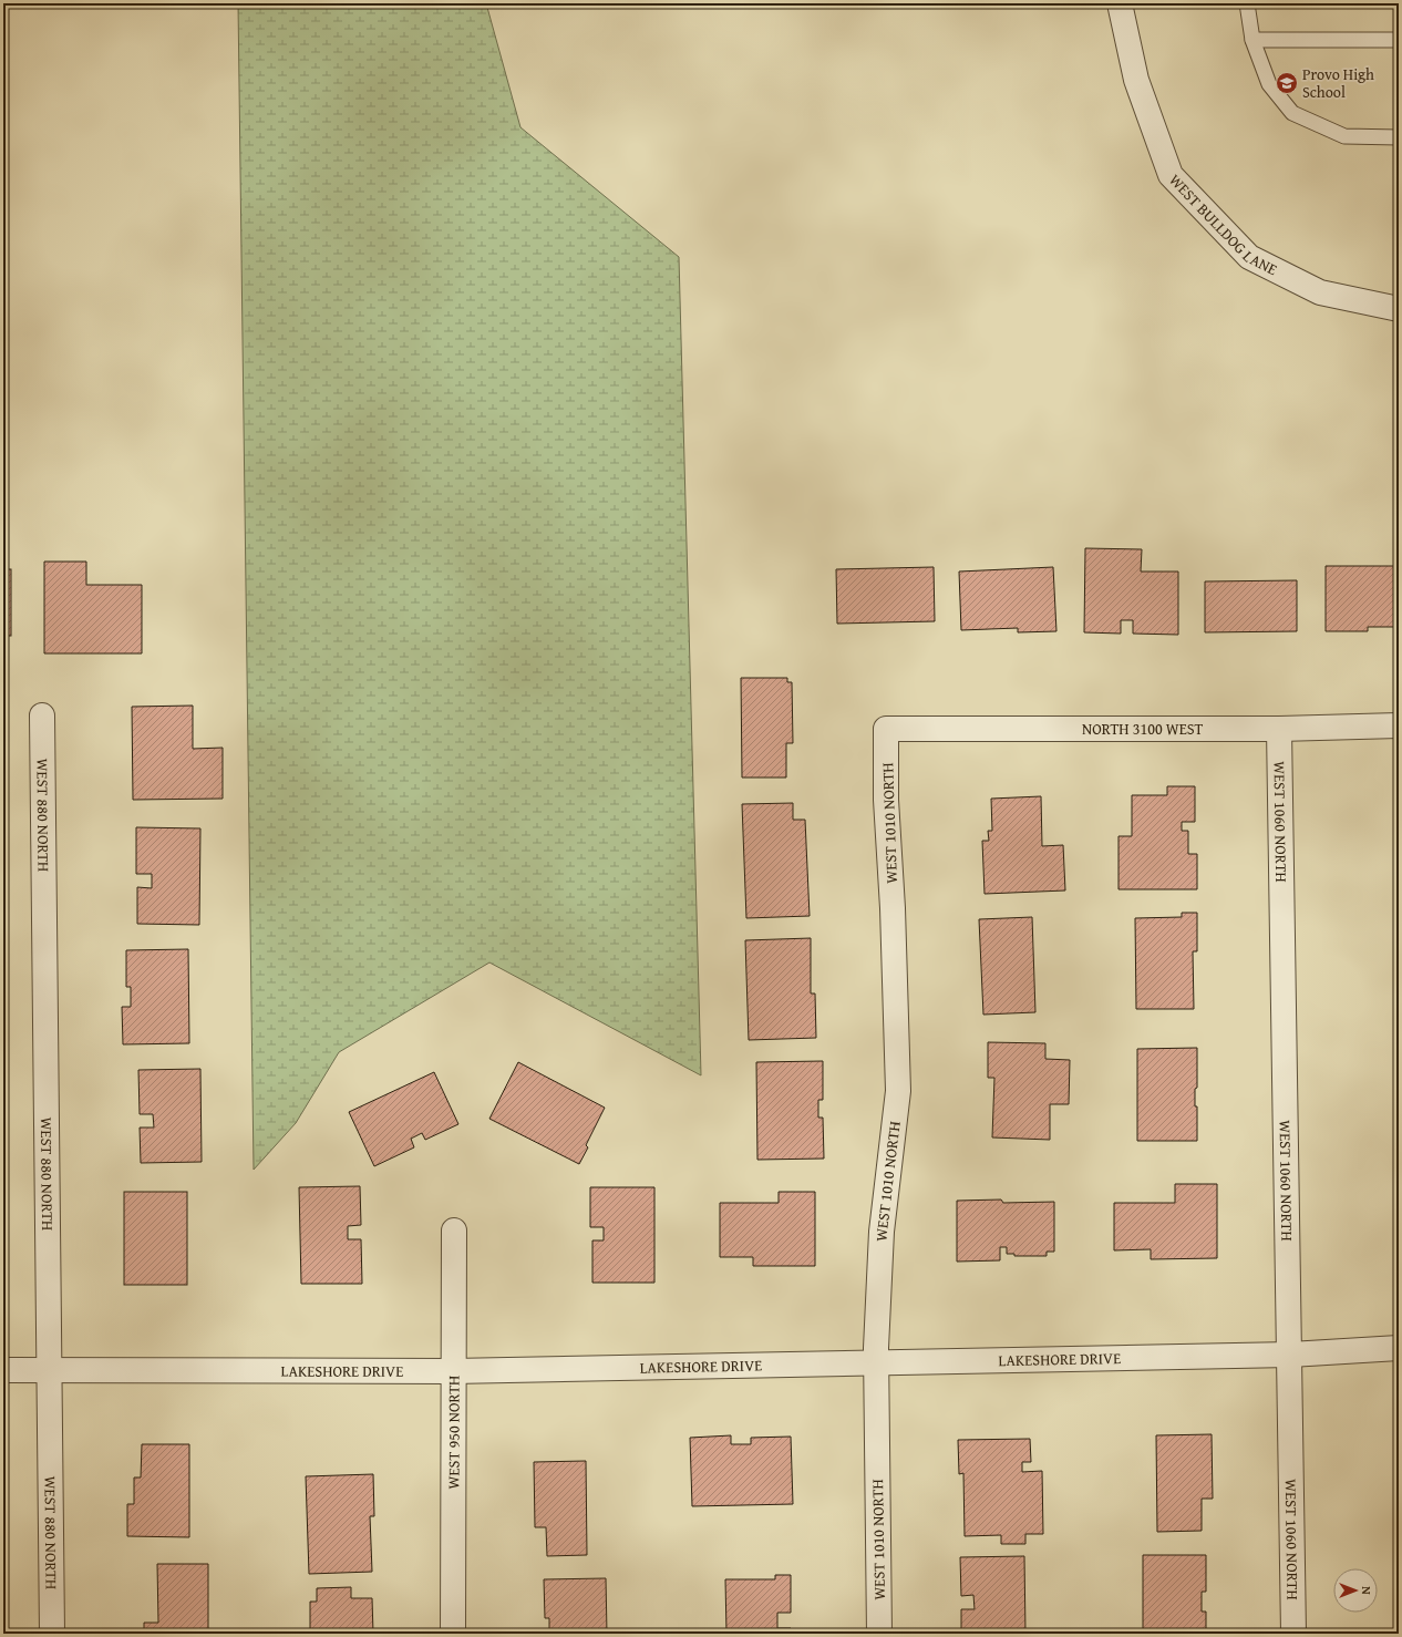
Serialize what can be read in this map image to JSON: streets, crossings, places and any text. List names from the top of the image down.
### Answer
{
  "streets": {
    "street": [
      "WEST BULLDOG LANE",
      "NORTH 3100 WEST",
      "WEST 880 NORTH",
      "WEST 1060 NORTH",
      "WEST 1010 NORTH",
      "LAKESHORE DRIVE",
      "WEST 950 NORTH"
    ]
  },
  "crossings": [
    ["NORTH 3100 WEST", "WEST 1060 NORTH"],
    ["NORTH 3100 WEST", "WEST 1010 NORTH"],
    ["WEST 880 NORTH", "LAKESHORE DRIVE"],
    ["WEST 1060 NORTH", "LAKESHORE DRIVE"],
    ["WEST 1010 NORTH", "LAKESHORE DRIVE"],
    ["LAKESHORE DRIVE", "WEST 950 NORTH"]
  ],
  "places": {
    "school or university": ["Provo High School"]
  },
  "north": "right"
}
